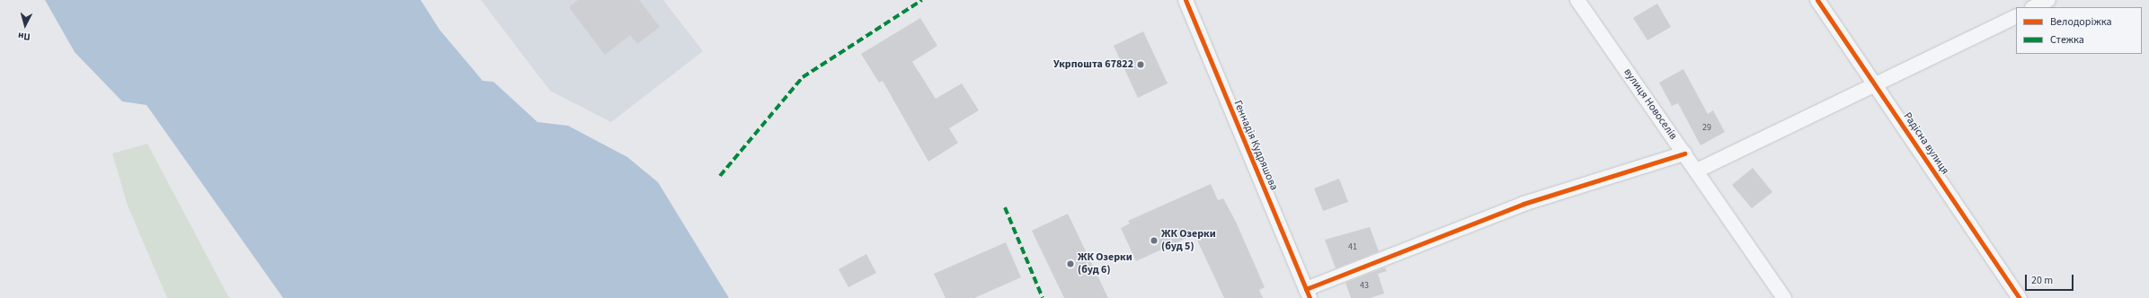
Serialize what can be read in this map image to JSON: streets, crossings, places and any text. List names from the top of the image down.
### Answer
{
  "streets": {
    "street": ["вулиця Новоселів", "Радісна вулиця", "Геннадія Кудряшова"]
  },
  "places": ["Укрпошта 67822", "ЖК Озерки (буд 5)", "ЖК Озерки (буд 6)"],
  "house_numbers": ["29", "41", "43"],
  "legend": ["Велодоріжка", "Стежка"],
  "scale_bar": "20 m",
  "north": "bottom"
}
